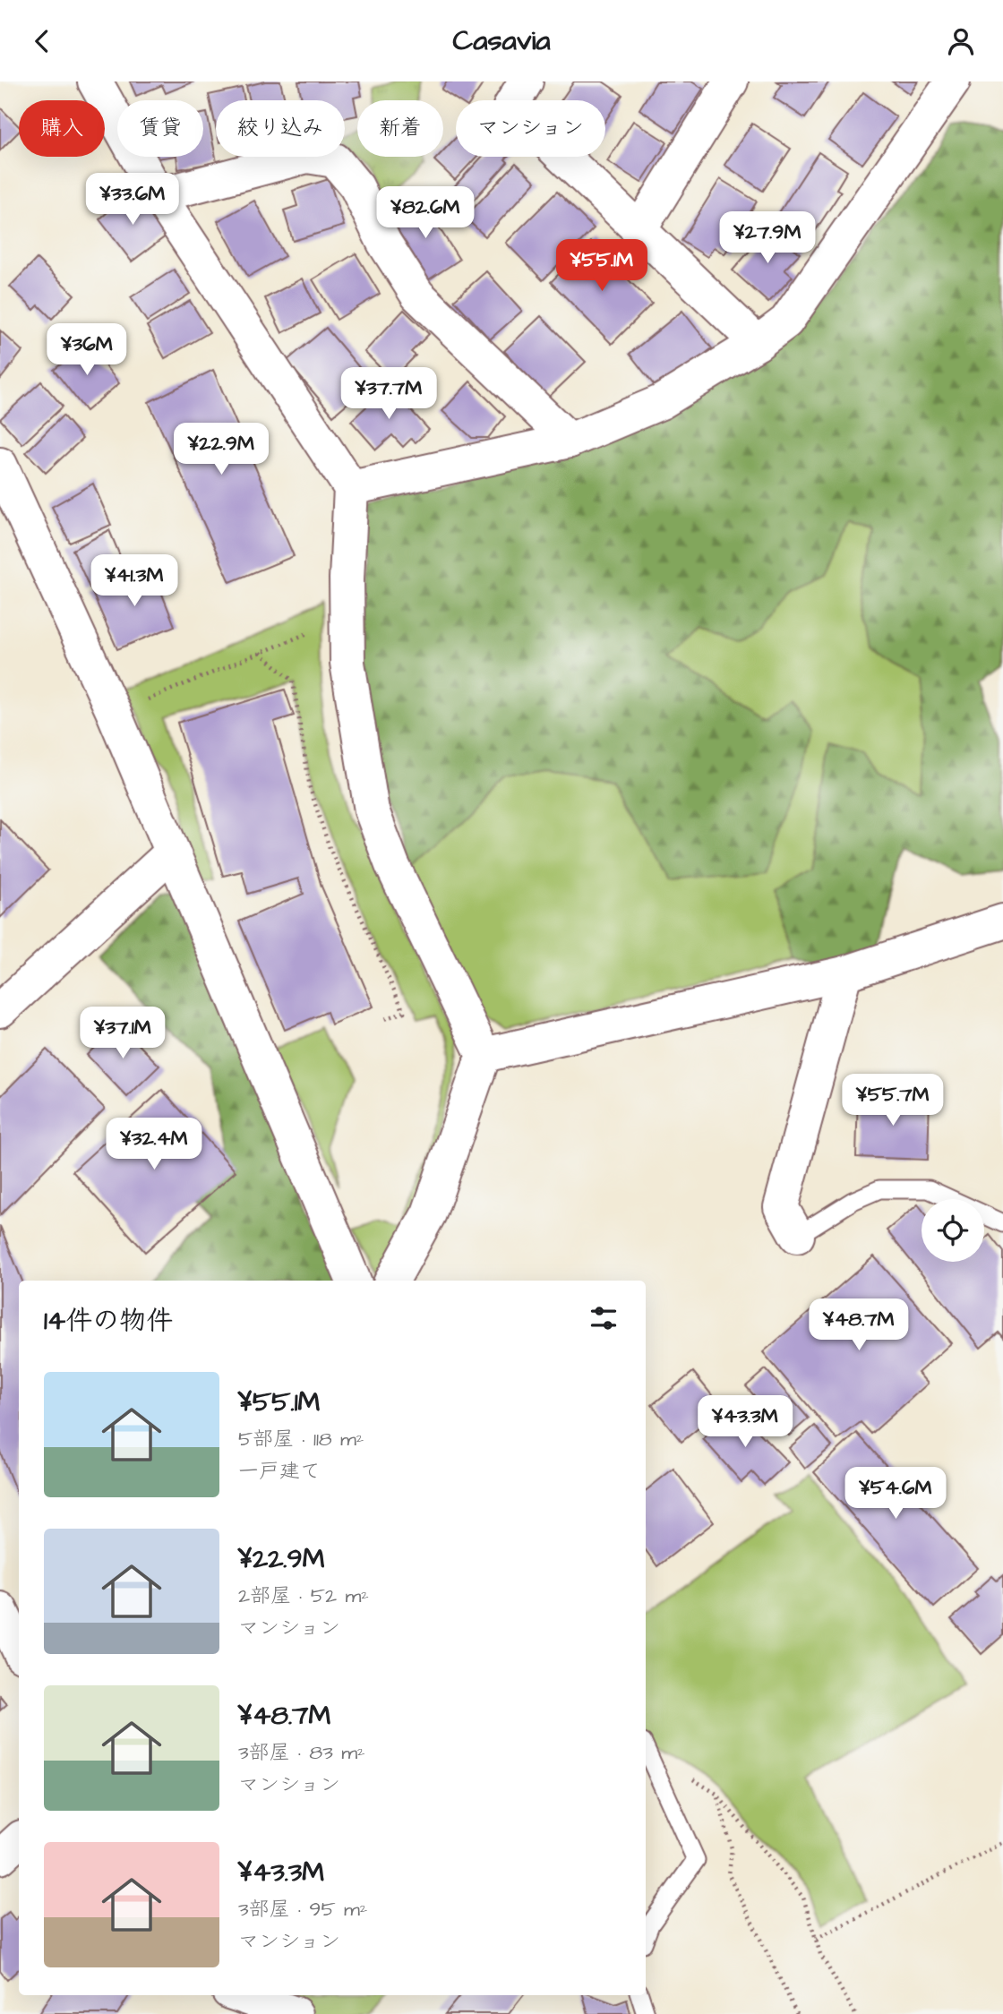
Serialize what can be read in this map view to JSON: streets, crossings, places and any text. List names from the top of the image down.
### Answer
{
  "page": {
    "header": "Casavia",
    "chip": [
      "購入",
      "賃貸",
      "絞り込み",
      "新着",
      "マンション"
    ],
    "price": [
      "¥33.6M",
      "¥82.6M",
      "¥27.9M",
      "¥55.1M",
      "¥36M",
      "¥37.7M",
      "¥22.9M",
      "¥41.3M",
      "¥37.1M",
      "¥55.7M",
      "¥32.4M",
      "¥48.7M",
      "¥43.3M",
      "¥54.6M"
    ],
    "heading": "14件の物件",
    "list": [
      {
        "name": "¥55.1M",
        "note": "5部屋 · 118 m² · 一戸建て"
      },
      {
        "name": "¥22.9M",
        "note": "2部屋 · 52 m² · マンション"
      },
      {
        "name": "¥48.7M",
        "note": "3部屋 · 83 m² · マンション"
      },
      {
        "name": "¥43.3M",
        "note": "3部屋 · 95 m² · マンション"
      }
    ]
  }
}
